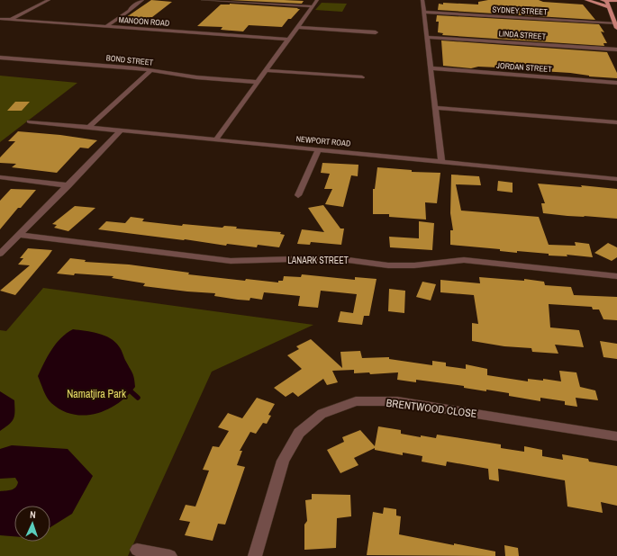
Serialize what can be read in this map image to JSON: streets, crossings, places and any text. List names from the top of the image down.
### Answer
{
  "streets": {
    "street": [
      "SYDNEY STREET",
      "MANOON ROAD",
      "LINDA STREET",
      "BOND STREET",
      "JORDAN STREET",
      "NEWPORT ROAD",
      "LANARK STREET",
      "BRENTWOOD CLOSE"
    ]
  },
  "parks": ["Namatjira Park"],
  "north": "top"
}
